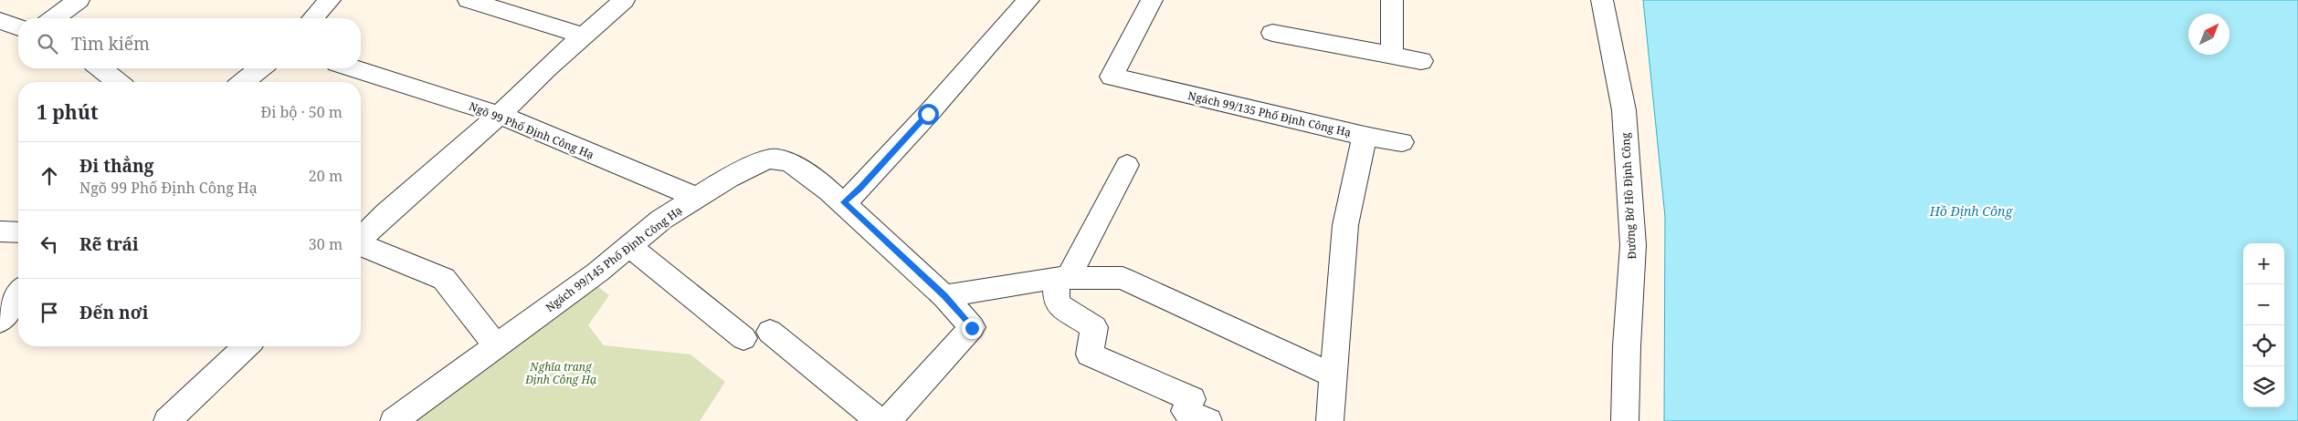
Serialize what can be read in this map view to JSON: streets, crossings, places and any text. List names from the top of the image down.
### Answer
{
  "streets": {
    "street": [
      "Ngách 99/135 Phố Định Công Hạ",
      "Ngõ 99 Phố Định Công Hạ",
      "Đường Bờ Hồ Định Công",
      "Ngách 99/145 Phố Định Công Hạ"
    ]
  },
  "crossings": [
    ["Ngõ 99 Phố Định Công Hạ", "Ngách 99/145 Phố Định Công Hạ"]
  ],
  "water": ["Hồ Định Công"],
  "parks": ["Nghĩa trang Định Công Hạ"],
  "north": "top right",
  "page": {
    "search": "Tìm kiếm",
    "heading": ["1 phút", "Đi bộ · 50 m"],
    "list": [
      ["Đi thẳng", "Ngõ 99 Phố Định Công Hạ", "20 m"],
      ["Rẽ trái", "30 m"],
      "Đến nơi"
    ],
    "map_buttons": ["+", "−"]
  }
}
